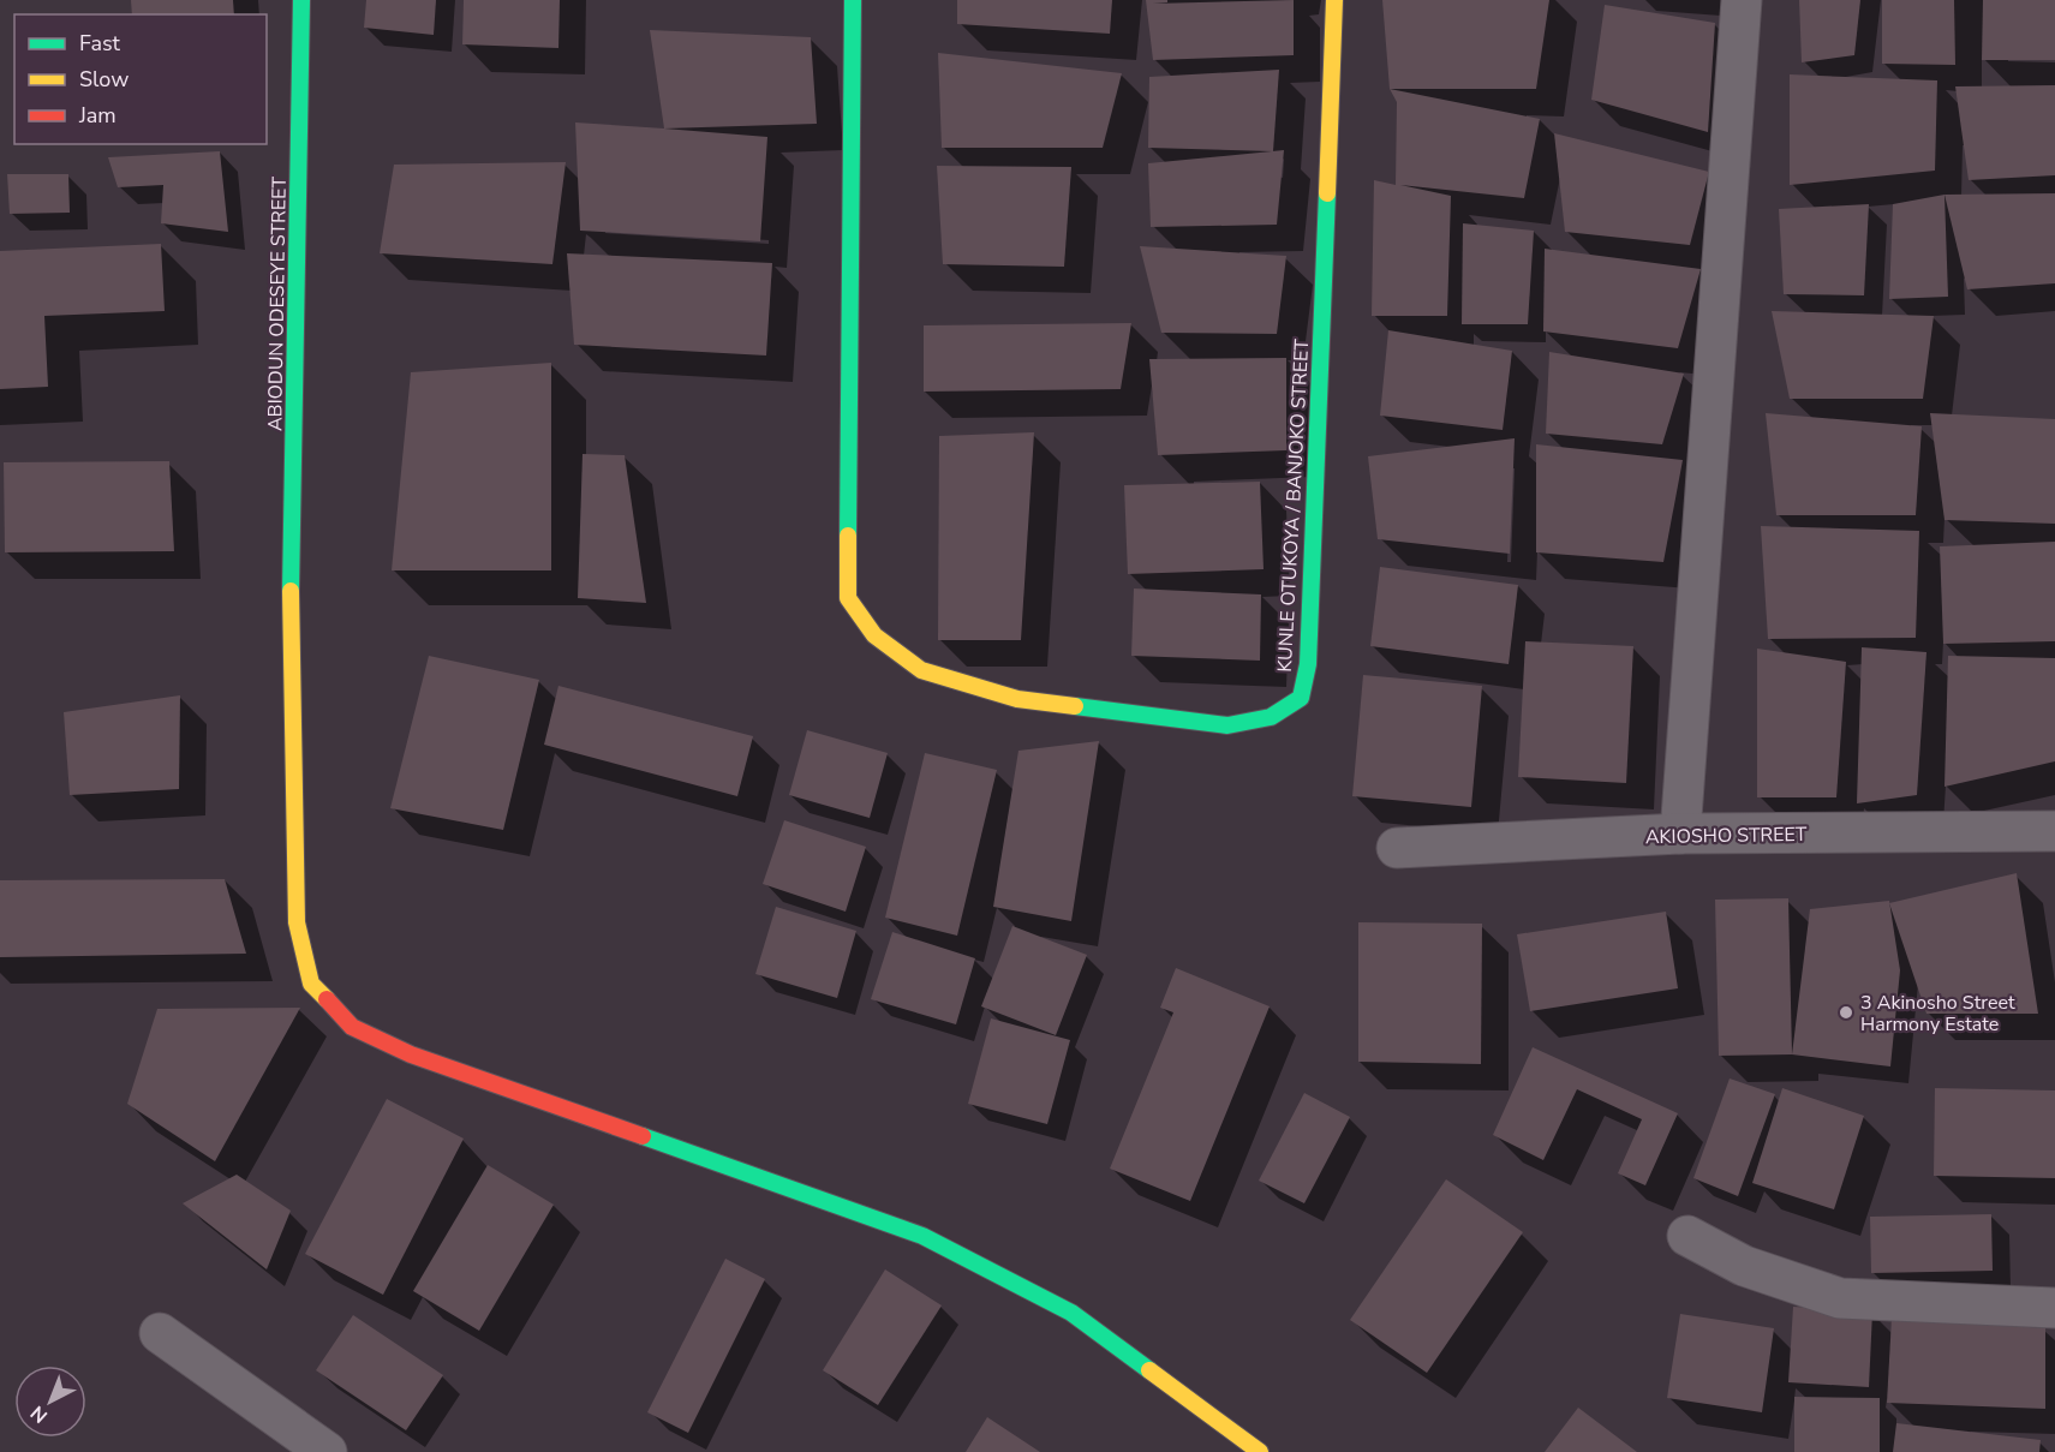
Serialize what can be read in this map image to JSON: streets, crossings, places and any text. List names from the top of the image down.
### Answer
{
  "streets": {
    "street": ["ABIODUN ODESEYE STREET", "KUNLE OTUKOYA / BANJOKO STREET", "AKIOSHO STREET"]
  },
  "places": ["3 Akinosho Street Harmony Estate"],
  "legend": ["Fast", "Slow", "Jam"],
  "north": "bottom left"
}
